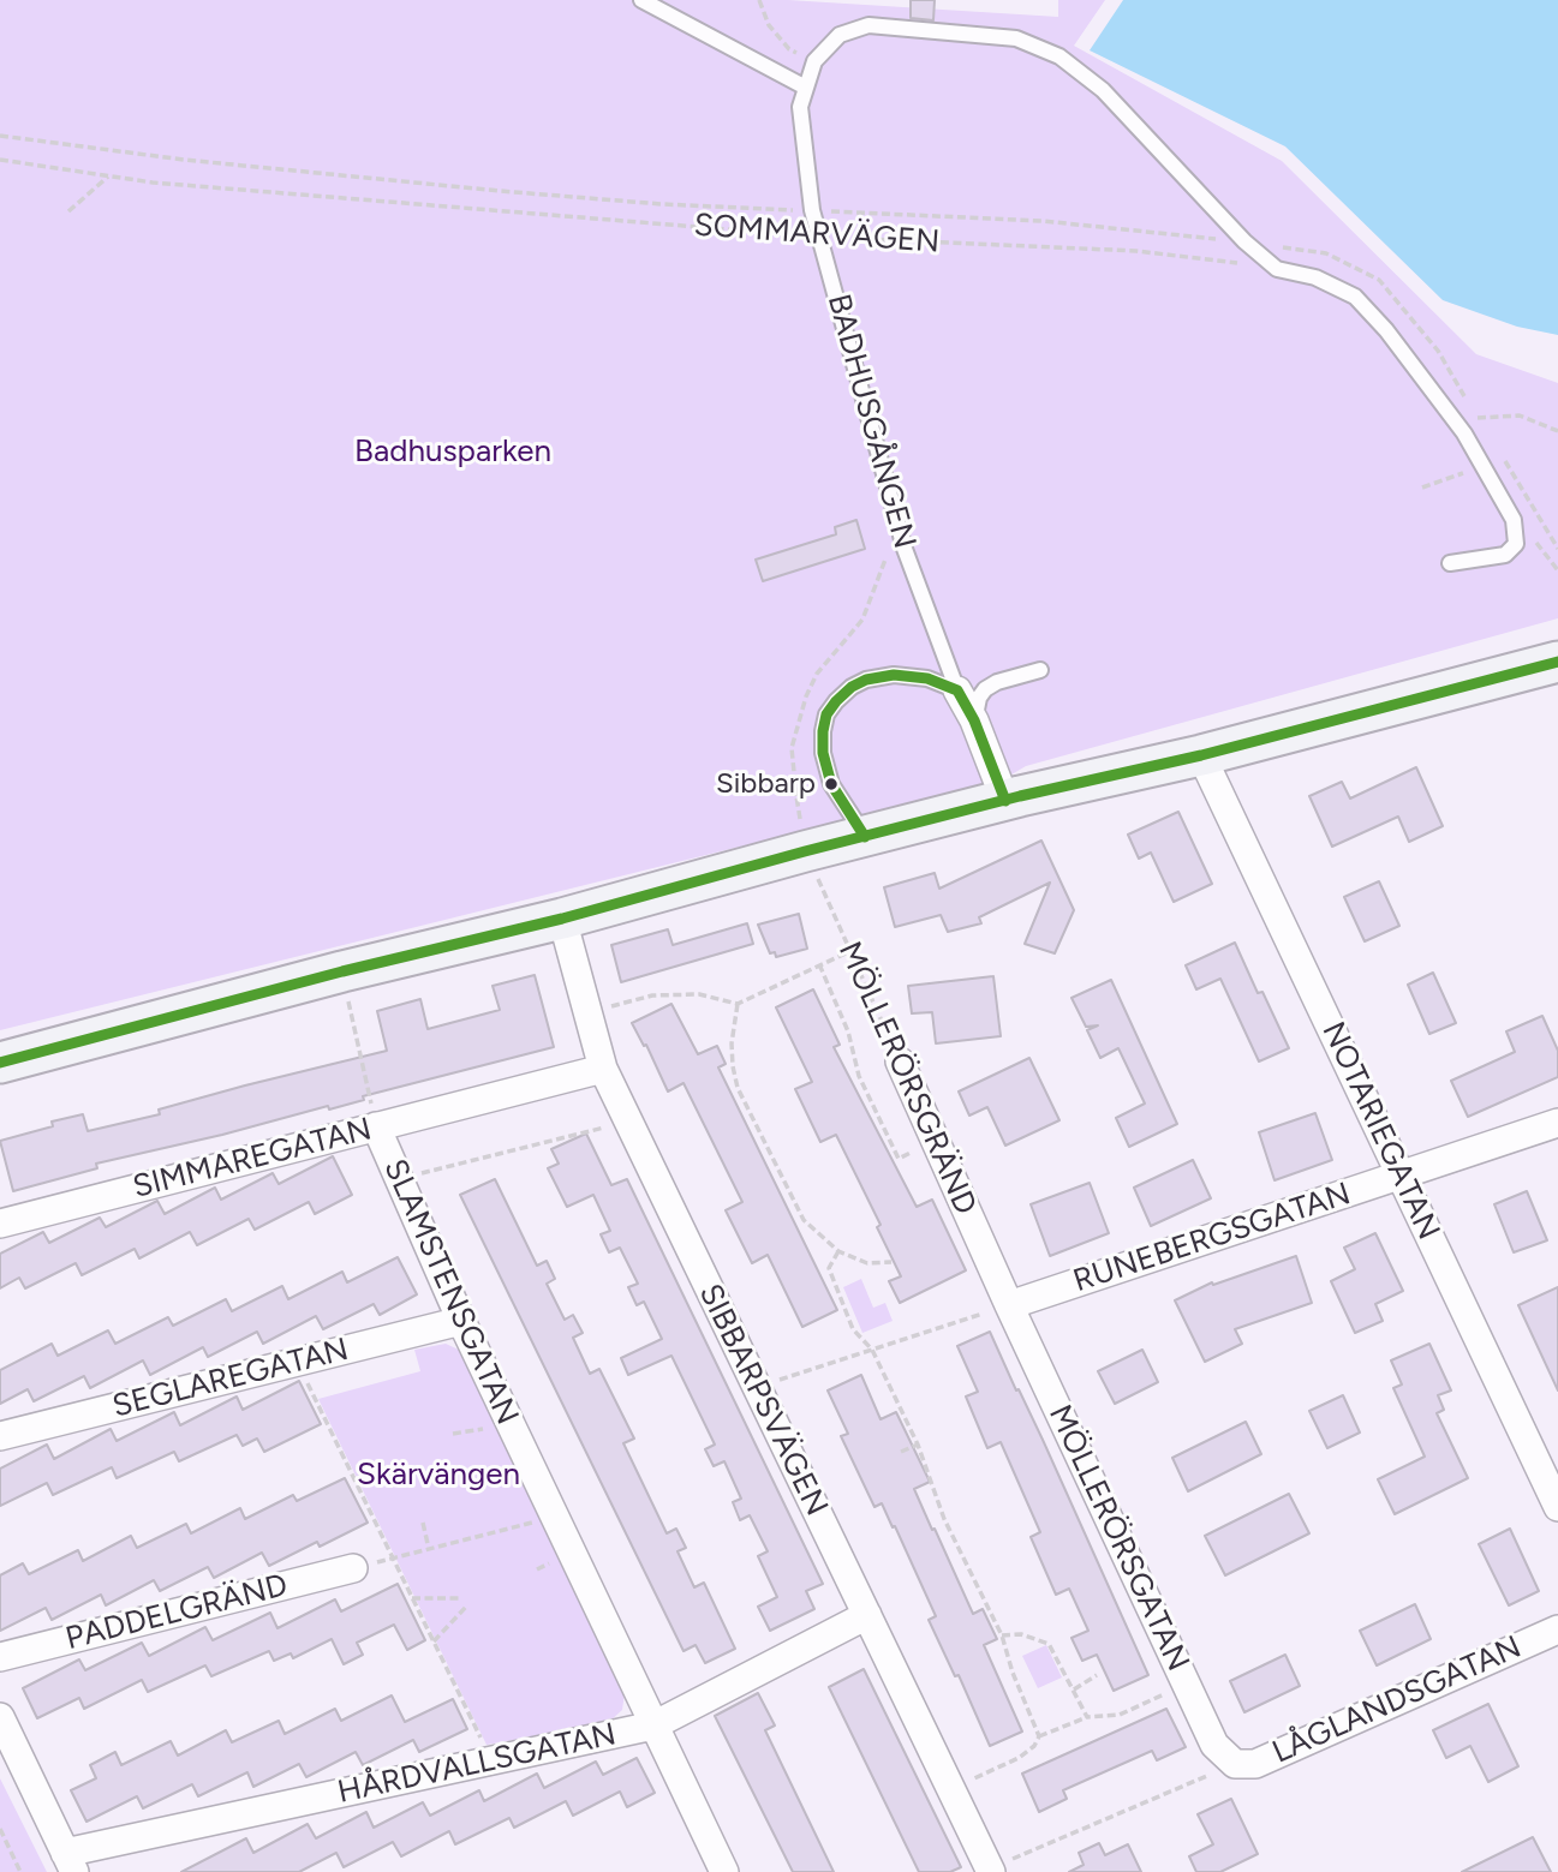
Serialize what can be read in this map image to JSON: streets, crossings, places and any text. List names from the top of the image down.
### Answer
{
  "streets": {
    "street": [
      "MÖLLERÖRSGRÄND",
      "NOTARIEGATAN",
      "SIMMAREGATAN",
      "RUNEBERGSGATAN",
      "SLAMSTENSGATAN",
      "SEGLAREGATAN",
      "SIBBARPSVÄGEN",
      "MÖLLERÖRSGATAN",
      "PADDELGRÄND",
      "LÅGLANDSGATAN",
      "HÅRDVALLSGATAN"
    ],
    "lane": ["BADHUSGÅNGEN"],
    "path": ["SOMMARVÄGEN"]
  },
  "crossings": [
    ["SOMMARVÄGEN", "BADHUSGÅNGEN"],
    ["BADHUSGÅNGEN", "MÖLLERÖRSGRÄND"],
    ["MÖLLERÖRSGRÄND", "RUNEBERGSGATAN"],
    ["MÖLLERÖRSGRÄND", "MÖLLERÖRSGATAN"],
    ["NOTARIEGATAN", "RUNEBERGSGATAN"],
    ["SIMMAREGATAN", "SLAMSTENSGATAN"],
    ["SIMMAREGATAN", "SIBBARPSVÄGEN"],
    ["RUNEBERGSGATAN", "MÖLLERÖRSGATAN"],
    ["SLAMSTENSGATAN", "SEGLAREGATAN"],
    ["SLAMSTENSGATAN", "HÅRDVALLSGATAN"],
    ["SIBBARPSVÄGEN", "HÅRDVALLSGATAN"],
    ["MÖLLERÖRSGATAN", "LÅGLANDSGATAN"]
  ],
  "parks": ["Badhusparken", "Skärvängen"],
  "places": ["Sibbarp"]
}
